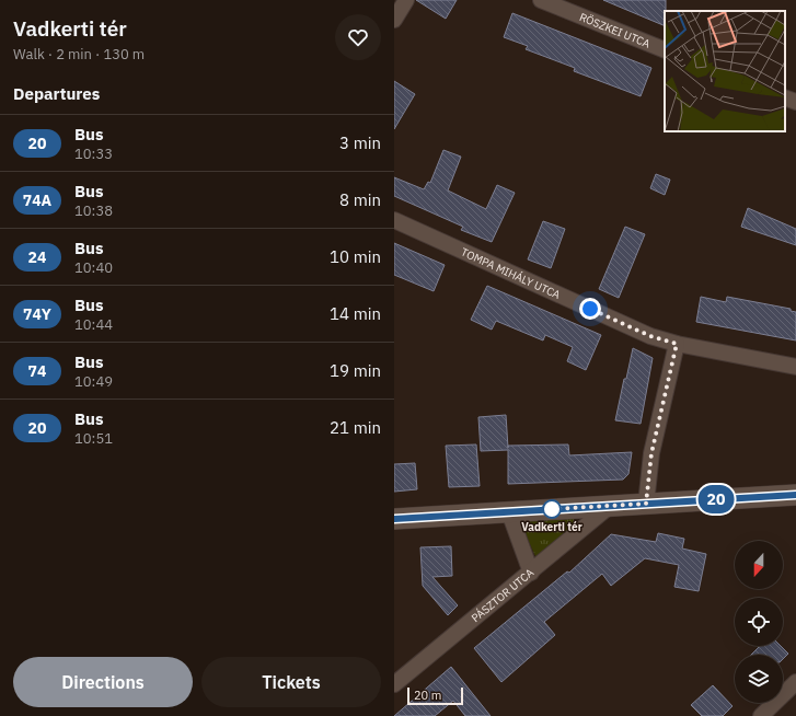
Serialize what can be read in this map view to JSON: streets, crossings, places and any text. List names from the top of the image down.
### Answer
{
  "streets": {
    "street": ["RÖSZKEI UTCA", "TOMPA MIHÁLY UTCA", "PÁSZTOR UTCA"]
  },
  "places": ["Vadkerti tér"],
  "lines": ["bus line 20"],
  "scale_bar": "20 m",
  "north": "bottom",
  "page": {
    "heading": [
      ["Vadkerti tér", "Walk · 2 min · 130 m"],
      "Departures"
    ],
    "on_map": "20",
    "list": [
      {
        "mark": "20",
        "name": "Bus",
        "note": "10:33",
        "value": "3 min"
      },
      {
        "mark": "74A",
        "name": "Bus",
        "note": "10:38",
        "value": "8 min"
      },
      {
        "mark": "24",
        "name": "Bus",
        "note": "10:40",
        "value": "10 min"
      },
      {
        "mark": "74Y",
        "name": "Bus",
        "note": "10:44",
        "value": "14 min"
      },
      {
        "mark": "74",
        "name": "Bus",
        "note": "10:49",
        "value": "19 min"
      },
      {
        "mark": "20",
        "name": "Bus",
        "note": "10:51",
        "value": "21 min"
      }
    ],
    "buttons": ["Directions", "Tickets"],
    "scale": "20 m"
  }
}
